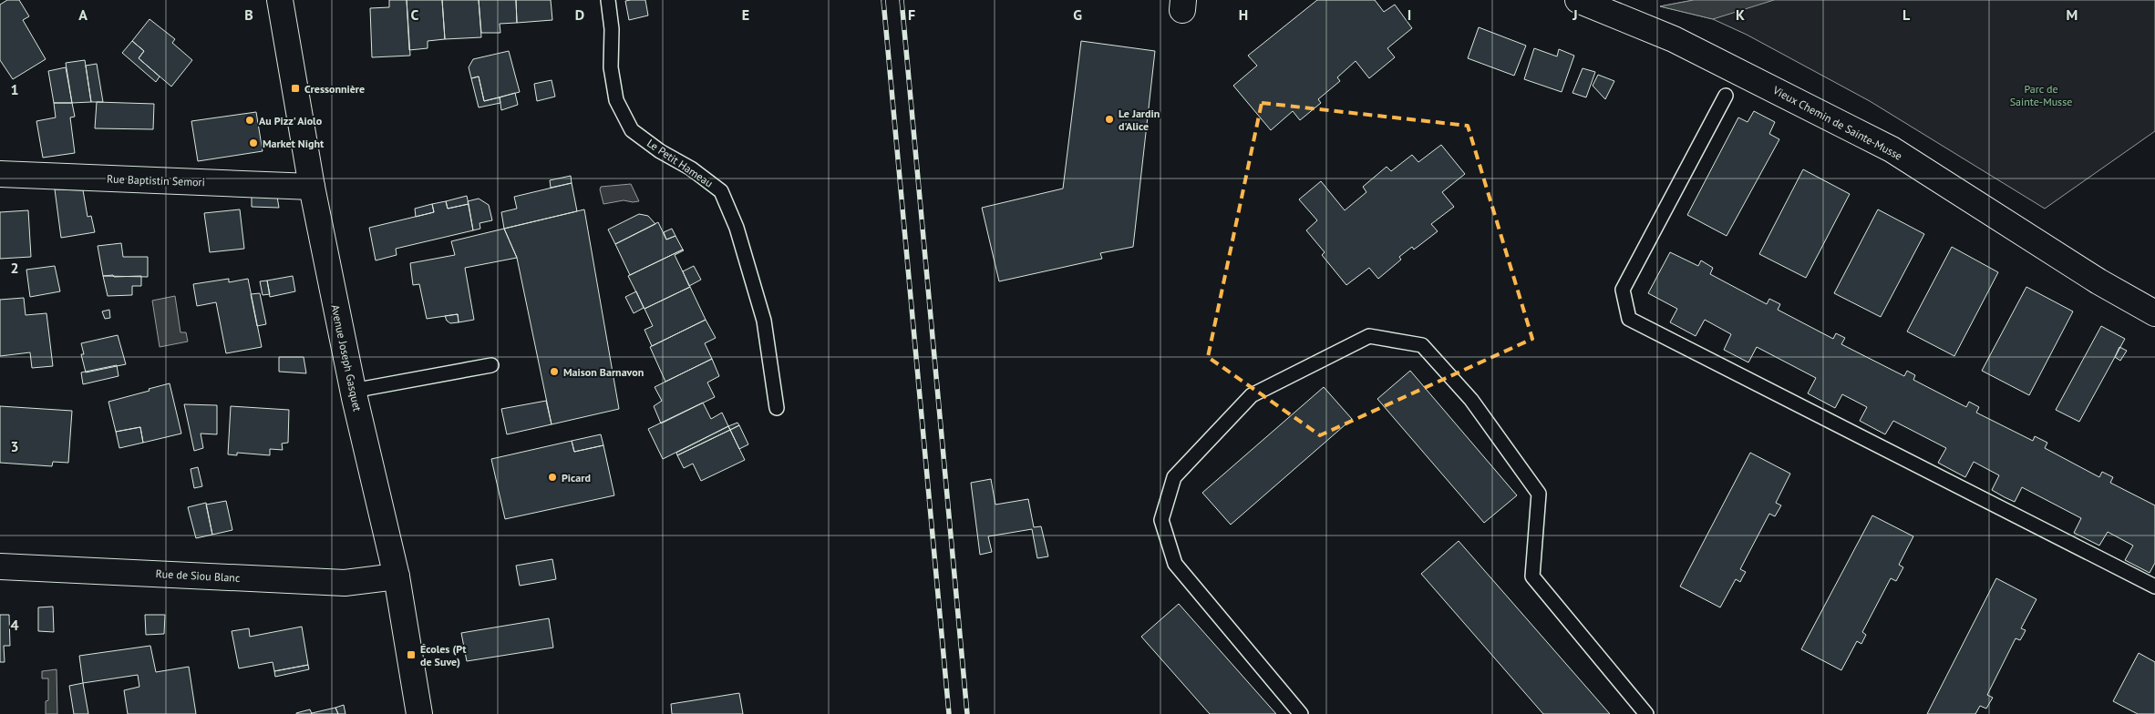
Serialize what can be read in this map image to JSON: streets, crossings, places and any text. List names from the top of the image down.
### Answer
{
  "streets": {
    "street": [
      "Vieux Chemin de Sainte-Musse",
      "Rue Baptistin Semori",
      "Avenue Joseph Gasquet",
      "Rue de Siou Blanc"
    ],
    "lane": ["Le Petit Hameau"]
  },
  "crossings": [
    ["Rue Baptistin Semori", "Avenue Joseph Gasquet"],
    ["Avenue Joseph Gasquet", "Rue de Siou Blanc"]
  ],
  "parks": ["Parc de Sainte-Musse"],
  "places": {
    "transit": ["Cressonnière", "Écoles (Pt de Suve)"],
    "other": [
      "Le Jardin d'Alice",
      "Au Pizz' Aiolo",
      "Market Night",
      "Maison Barnavon",
      "Picard"
    ]
  },
  "grid": {
    "columns": [
      "A",
      "B",
      "C",
      "D",
      "E",
      "F",
      "G",
      "H",
      "I",
      "J",
      "K",
      "L",
      "M"
    ],
    "rows": [
      "1",
      "2",
      "3",
      "4"
    ]
  }
}
